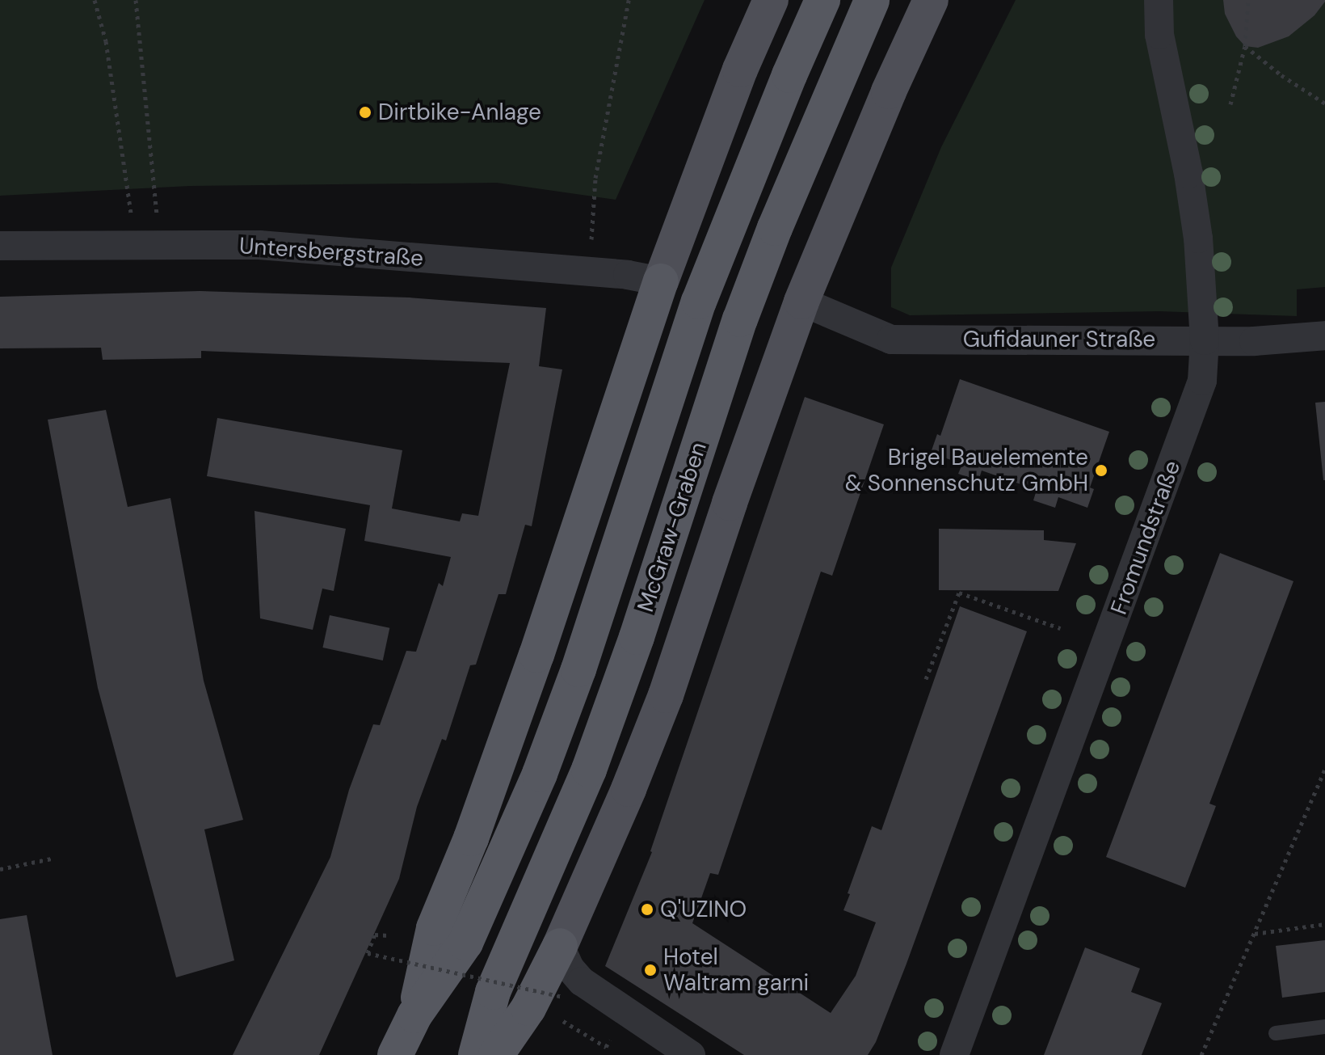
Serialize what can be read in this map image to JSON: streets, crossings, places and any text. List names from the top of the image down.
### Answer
{
  "streets": {
    "highway": ["McGraw-Graben"],
    "street": ["Untersbergstraße", "Gufidauner Straße", "Fromundstraße"]
  },
  "crossings": [
    ["Gufidauner Straße", "Fromundstraße"]
  ],
  "places": [
    "Dirtbike-Anlage",
    "Brigel Bauelemente & Sonnenschutz GmbH",
    "Q'UZINO",
    "Hotel Waltram garni"
  ]
}
